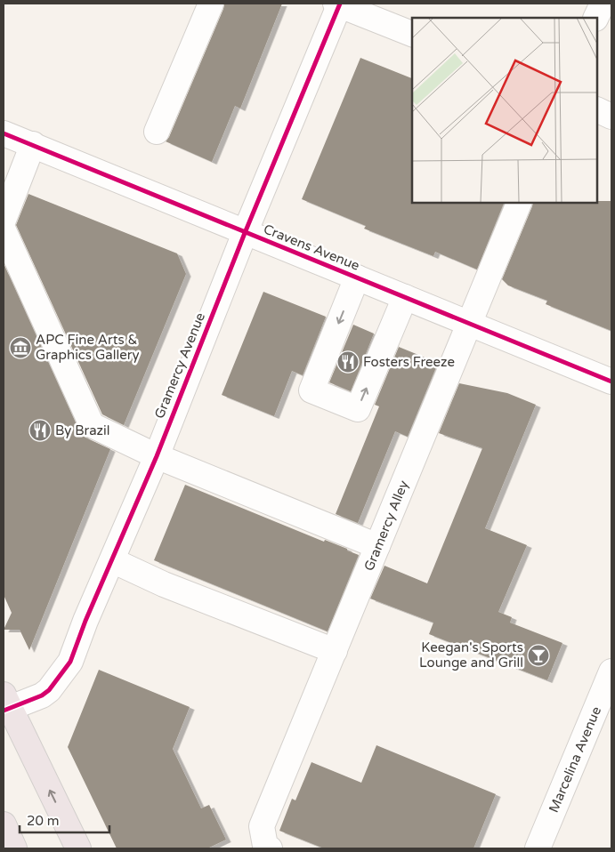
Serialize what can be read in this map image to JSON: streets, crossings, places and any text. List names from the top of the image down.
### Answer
{
  "streets": {
    "street": [
      "Cravens Avenue",
      "Gramercy Avenue",
      "Gramercy Alley",
      "Marcelina Avenue"
    ]
  },
  "crossings": [
    ["Cravens Avenue", "Gramercy Avenue"],
    ["Cravens Avenue", "Gramercy Alley"]
  ],
  "places": {
    "museum": ["APC Fine Arts & Graphics Gallery"],
    "restaurant": ["Fosters Freeze", "By Brazil"],
    "bar": ["Keegan's Sports Lounge and Grill"]
  },
  "scale_bar": "20 m"
}
